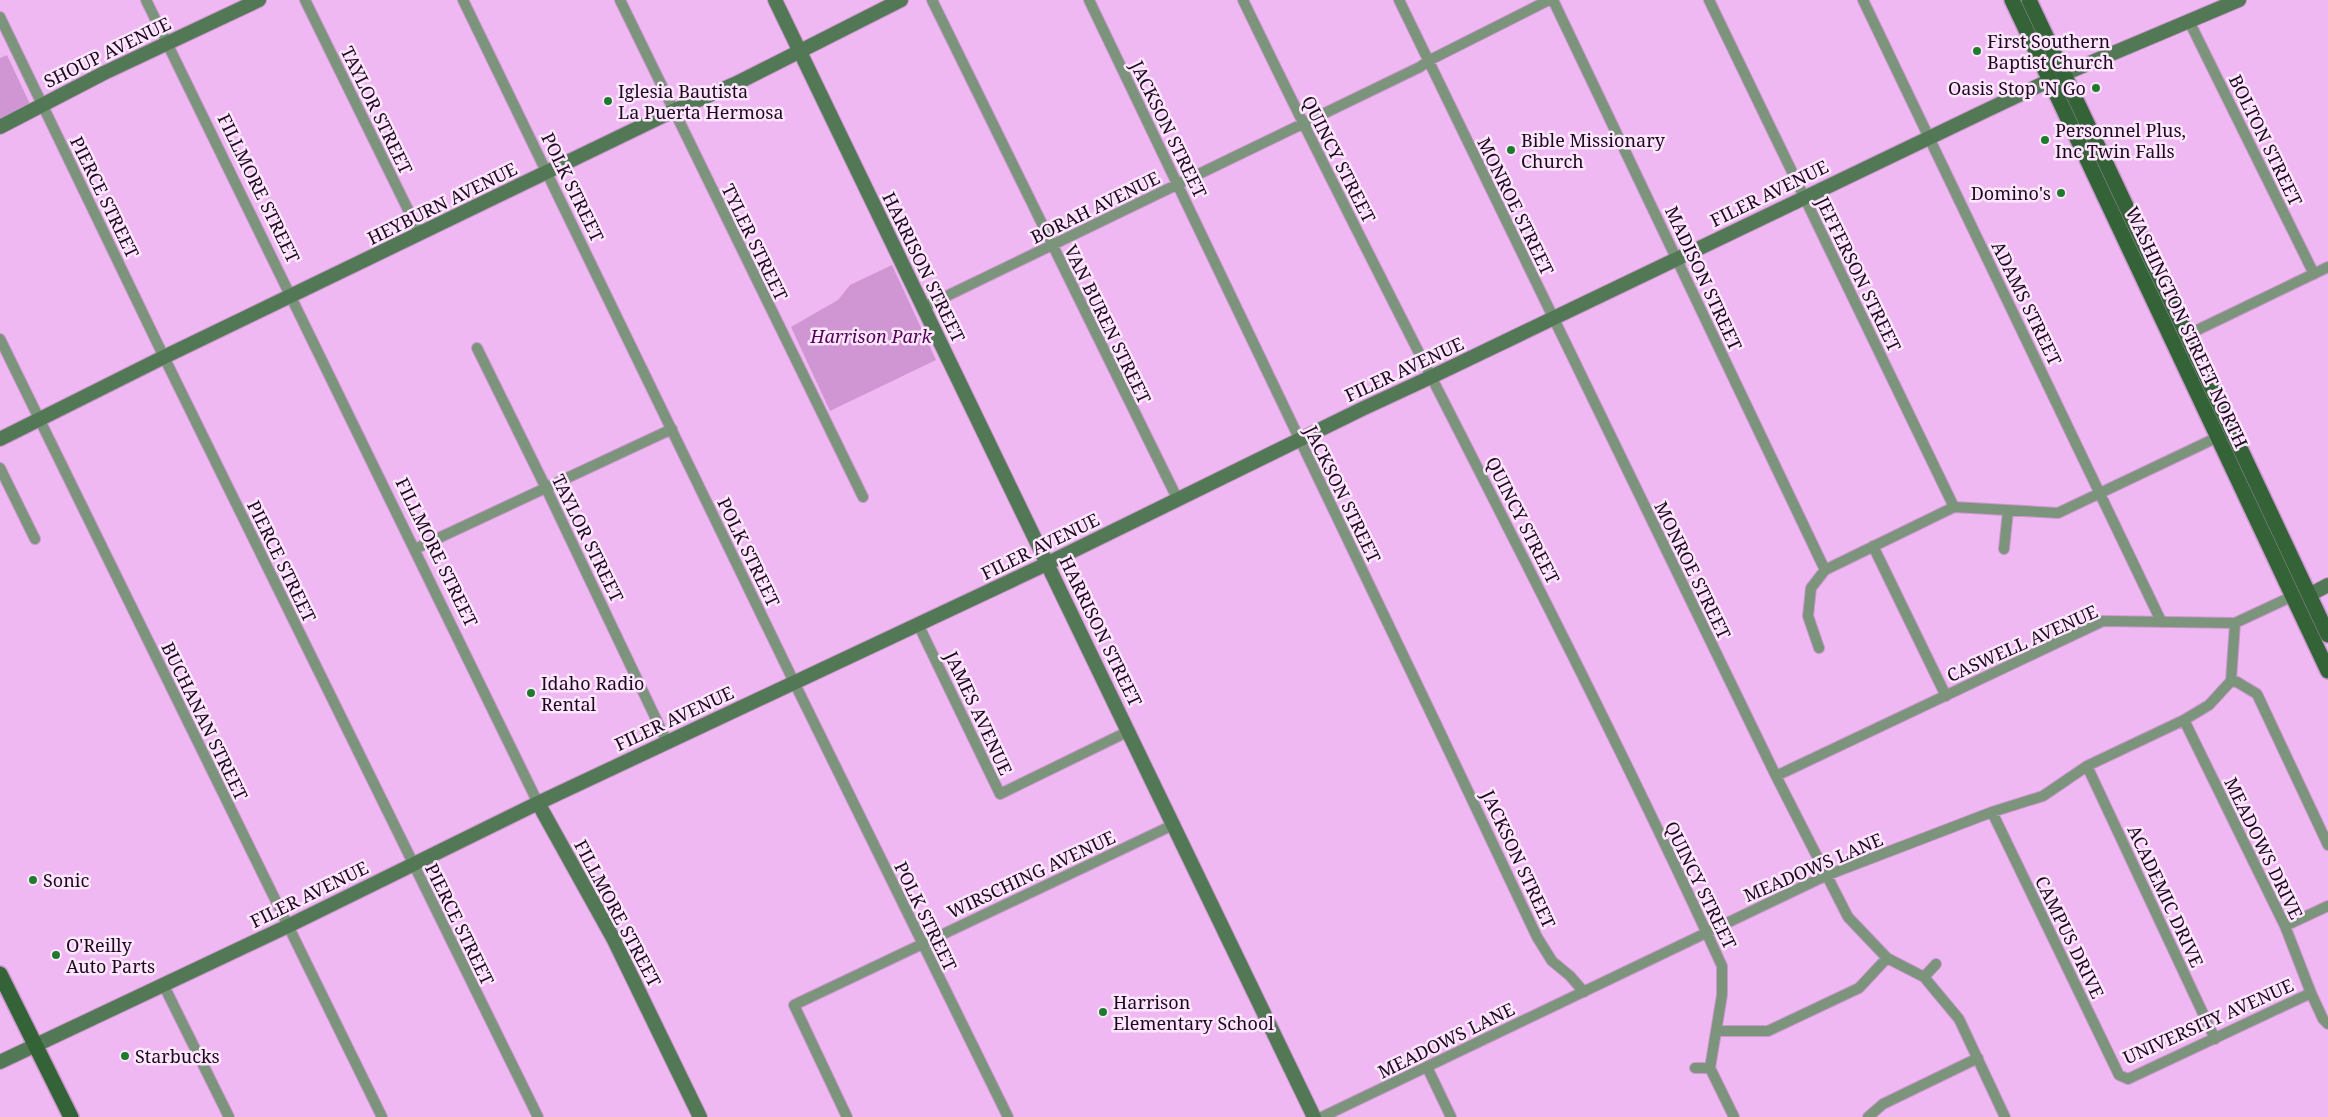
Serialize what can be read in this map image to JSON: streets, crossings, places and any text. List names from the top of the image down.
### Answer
{
  "streets": {
    "main road": ["WASHINGTON STREET NORTH"],
    "street": [
      "SHOUP AVENUE",
      "TAYLOR STREET",
      "JACKSON STREET",
      "BOLTON STREET",
      "QUINCY STREET",
      "POLK STREET",
      "FILLMORE STREET",
      "FILER AVENUE",
      "PIERCE STREET",
      "HEYBURN AVENUE",
      "MONROE STREET",
      "BORAH AVENUE",
      "TYLER STREET",
      "HARRISON STREET",
      "JEFFERSON STREET",
      "MADISON STREET",
      "ADAMS STREET",
      "VAN BUREN STREET",
      "CASWELL AVENUE",
      "JAMES AVENUE",
      "BUCHANAN STREET",
      "MEADOWS DRIVE",
      "MEADOWS LANE",
      "WIRSCHING AVENUE",
      "ACADEMIC DRIVE",
      "CAMPUS DRIVE",
      "UNIVERSITY AVENUE"
    ]
  },
  "crossings": [
    ["SHOUP AVENUE", "FILLMORE STREET"],
    ["SHOUP AVENUE", "PIERCE STREET"],
    ["TAYLOR STREET", "FILER AVENUE"],
    ["TAYLOR STREET", "HEYBURN AVENUE"],
    ["JACKSON STREET", "FILER AVENUE"],
    ["JACKSON STREET", "BORAH AVENUE"],
    ["JACKSON STREET", "MEADOWS LANE"],
    ["BOLTON STREET", "FILER AVENUE"],
    ["QUINCY STREET", "FILER AVENUE"],
    ["QUINCY STREET", "BORAH AVENUE"],
    ["QUINCY STREET", "MEADOWS LANE"],
    ["POLK STREET", "FILER AVENUE"],
    ["POLK STREET", "HEYBURN AVENUE"],
    ["POLK STREET", "WIRSCHING AVENUE"],
    ["FILLMORE STREET", "FILER AVENUE"],
    ["FILLMORE STREET", "HEYBURN AVENUE"],
    ["FILER AVENUE", "PIERCE STREET"],
    ["FILER AVENUE", "MONROE STREET"],
    ["FILER AVENUE", "HARRISON STREET"],
    ["FILER AVENUE", "JEFFERSON STREET"],
    ["FILER AVENUE", "MADISON STREET"],
    ["FILER AVENUE", "ADAMS STREET"],
    ["FILER AVENUE", "VAN BUREN STREET"],
    ["FILER AVENUE", "WASHINGTON STREET NORTH"],
    ["FILER AVENUE", "JAMES AVENUE"],
    ["FILER AVENUE", "BUCHANAN STREET"],
    ["PIERCE STREET", "HEYBURN AVENUE"],
    ["HEYBURN AVENUE", "TYLER STREET"],
    ["HEYBURN AVENUE", "HARRISON STREET"],
    ["HEYBURN AVENUE", "BUCHANAN STREET"],
    ["MONROE STREET", "BORAH AVENUE"],
    ["MONROE STREET", "CASWELL AVENUE"],
    ["MONROE STREET", "MEADOWS LANE"],
    ["BORAH AVENUE", "HARRISON STREET"],
    ["BORAH AVENUE", "VAN BUREN STREET"],
    ["HARRISON STREET", "JAMES AVENUE"],
    ["HARRISON STREET", "WIRSCHING AVENUE"],
    ["ADAMS STREET", "CASWELL AVENUE"],
    ["WASHINGTON STREET NORTH", "CASWELL AVENUE"],
    ["MEADOWS DRIVE", "MEADOWS LANE"],
    ["MEADOWS DRIVE", "UNIVERSITY AVENUE"],
    ["MEADOWS LANE", "ACADEMIC DRIVE"],
    ["MEADOWS LANE", "CAMPUS DRIVE"],
    ["ACADEMIC DRIVE", "UNIVERSITY AVENUE"],
    ["CAMPUS DRIVE", "UNIVERSITY AVENUE"]
  ],
  "parks": ["Harrison Park"],
  "places": [
    "First Southern Baptist Church",
    "Oasis Stop 'N Go",
    "Iglesia Bautista La Puerta Hermosa",
    "Personnel Plus, Inc Twin Falls",
    "Bible Missionary Church",
    "Domino's",
    "Idaho Radio Rental",
    "Sonic",
    "O'Reilly Auto Parts",
    "Harrison Elementary School",
    "Starbucks"
  ]
}
